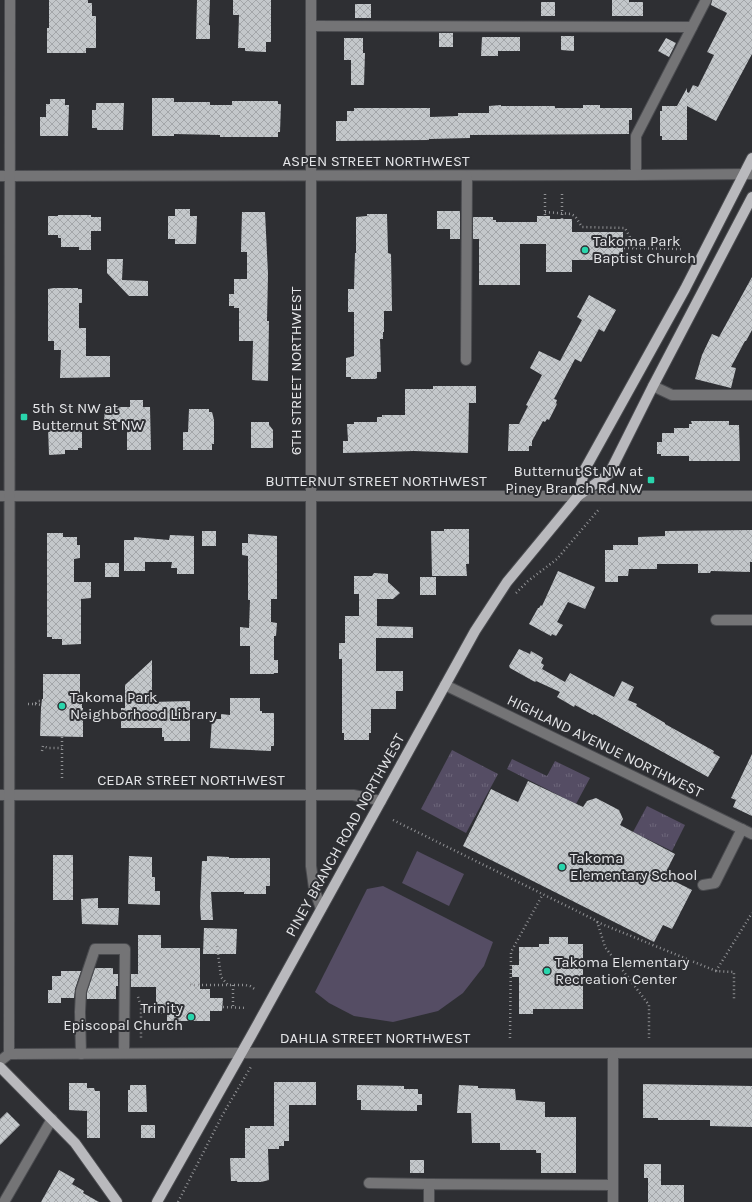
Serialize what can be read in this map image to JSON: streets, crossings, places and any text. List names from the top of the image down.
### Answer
{
  "streets": {
    "main road": ["PINEY BRANCH ROAD NORTHWEST"],
    "street": [
      "ASPEN STREET NORTHWEST",
      "6TH STREET NORTHWEST",
      "BUTTERNUT STREET NORTHWEST",
      "HIGHLAND AVENUE NORTHWEST",
      "CEDAR STREET NORTHWEST",
      "DAHLIA STREET NORTHWEST"
    ]
  },
  "crossings": [
    ["ASPEN STREET NORTHWEST", "6TH STREET NORTHWEST"],
    ["ASPEN STREET NORTHWEST", "PINEY BRANCH ROAD NORTHWEST"],
    ["6TH STREET NORTHWEST", "BUTTERNUT STREET NORTHWEST"],
    ["6TH STREET NORTHWEST", "CEDAR STREET NORTHWEST"],
    ["6TH STREET NORTHWEST", "PINEY BRANCH ROAD NORTHWEST"],
    ["BUTTERNUT STREET NORTHWEST", "PINEY BRANCH ROAD NORTHWEST"],
    ["HIGHLAND AVENUE NORTHWEST", "PINEY BRANCH ROAD NORTHWEST"],
    ["CEDAR STREET NORTHWEST", "PINEY BRANCH ROAD NORTHWEST"],
    ["PINEY BRANCH ROAD NORTHWEST", "DAHLIA STREET NORTHWEST"]
  ],
  "places": {
    "other": [
      "Takoma Park Baptist Church",
      "Takoma Park Neighborhood Library",
      "Takoma Elementary School",
      "Takoma Elementary Recreation Center",
      "Trinity Episcopal Church"
    ],
    "transit": ["5th St NW at Butternut St NW", "Butternut St NW at Piney Branch Rd NW"]
  }
}
